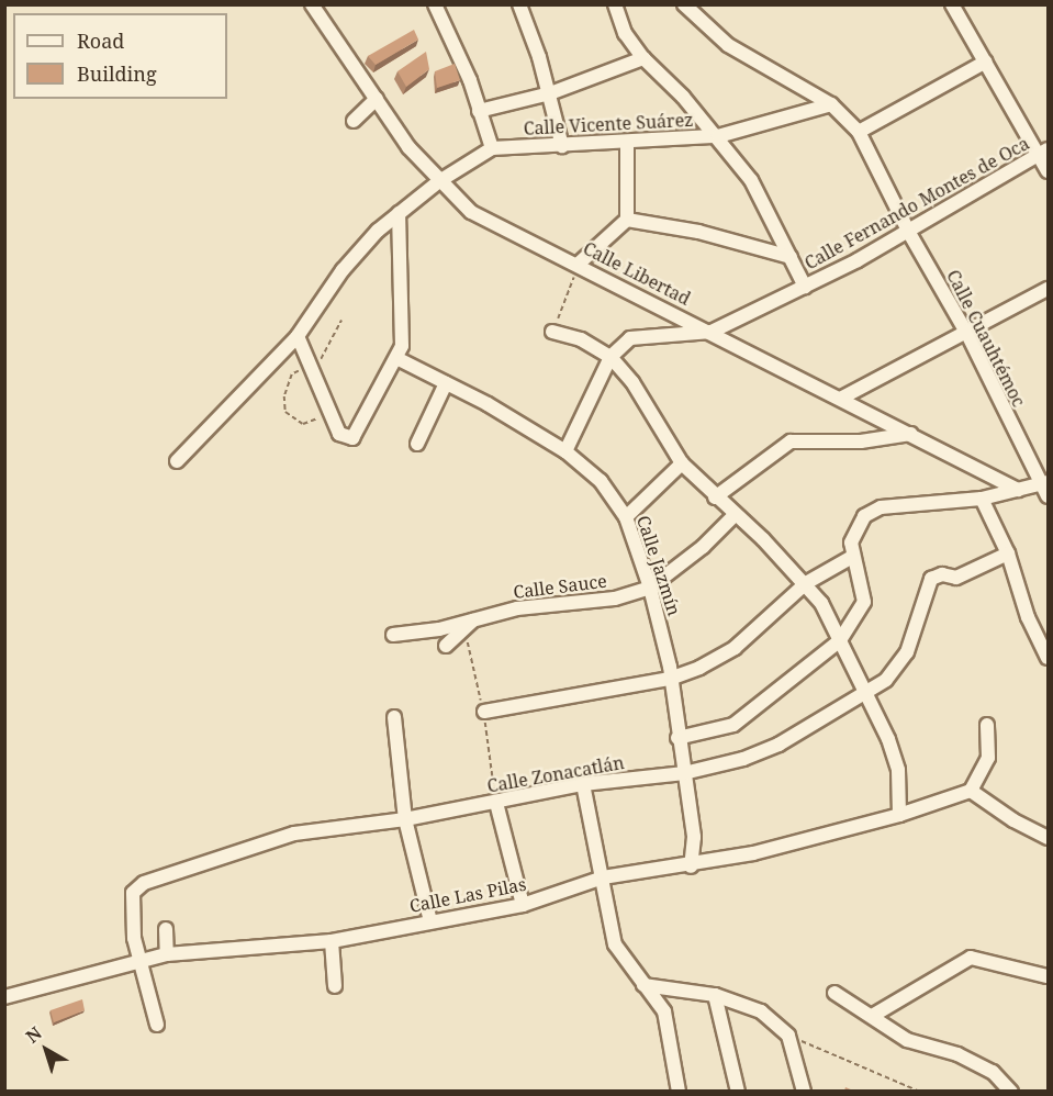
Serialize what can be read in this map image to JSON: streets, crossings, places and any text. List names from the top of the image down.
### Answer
{
  "streets": {
    "street": [
      "Calle Vicente Suárez",
      "Calle Fernando Montes de Oca",
      "Calle Libertad",
      "Calle Cuauhtémoc",
      "Calle Jazmín",
      "Calle Sauce",
      "Calle Zonacatlán",
      "Calle Las Pilas"
    ]
  },
  "crossings": [
    ["Calle Vicente Suárez", "Calle Cuauhtémoc"],
    ["Calle Fernando Montes de Oca", "Calle Libertad"],
    ["Calle Fernando Montes de Oca", "Calle Cuauhtémoc"],
    ["Calle Fernando Montes de Oca", "Calle Jazmín"],
    ["Calle Jazmín", "Calle Sauce"],
    ["Calle Jazmín", "Calle Zonacatlán"],
    ["Calle Jazmín", "Calle Las Pilas"],
    ["Calle Zonacatlán", "Calle Las Pilas"]
  ],
  "legend": ["Road", "Building"],
  "north": "top left"
}
